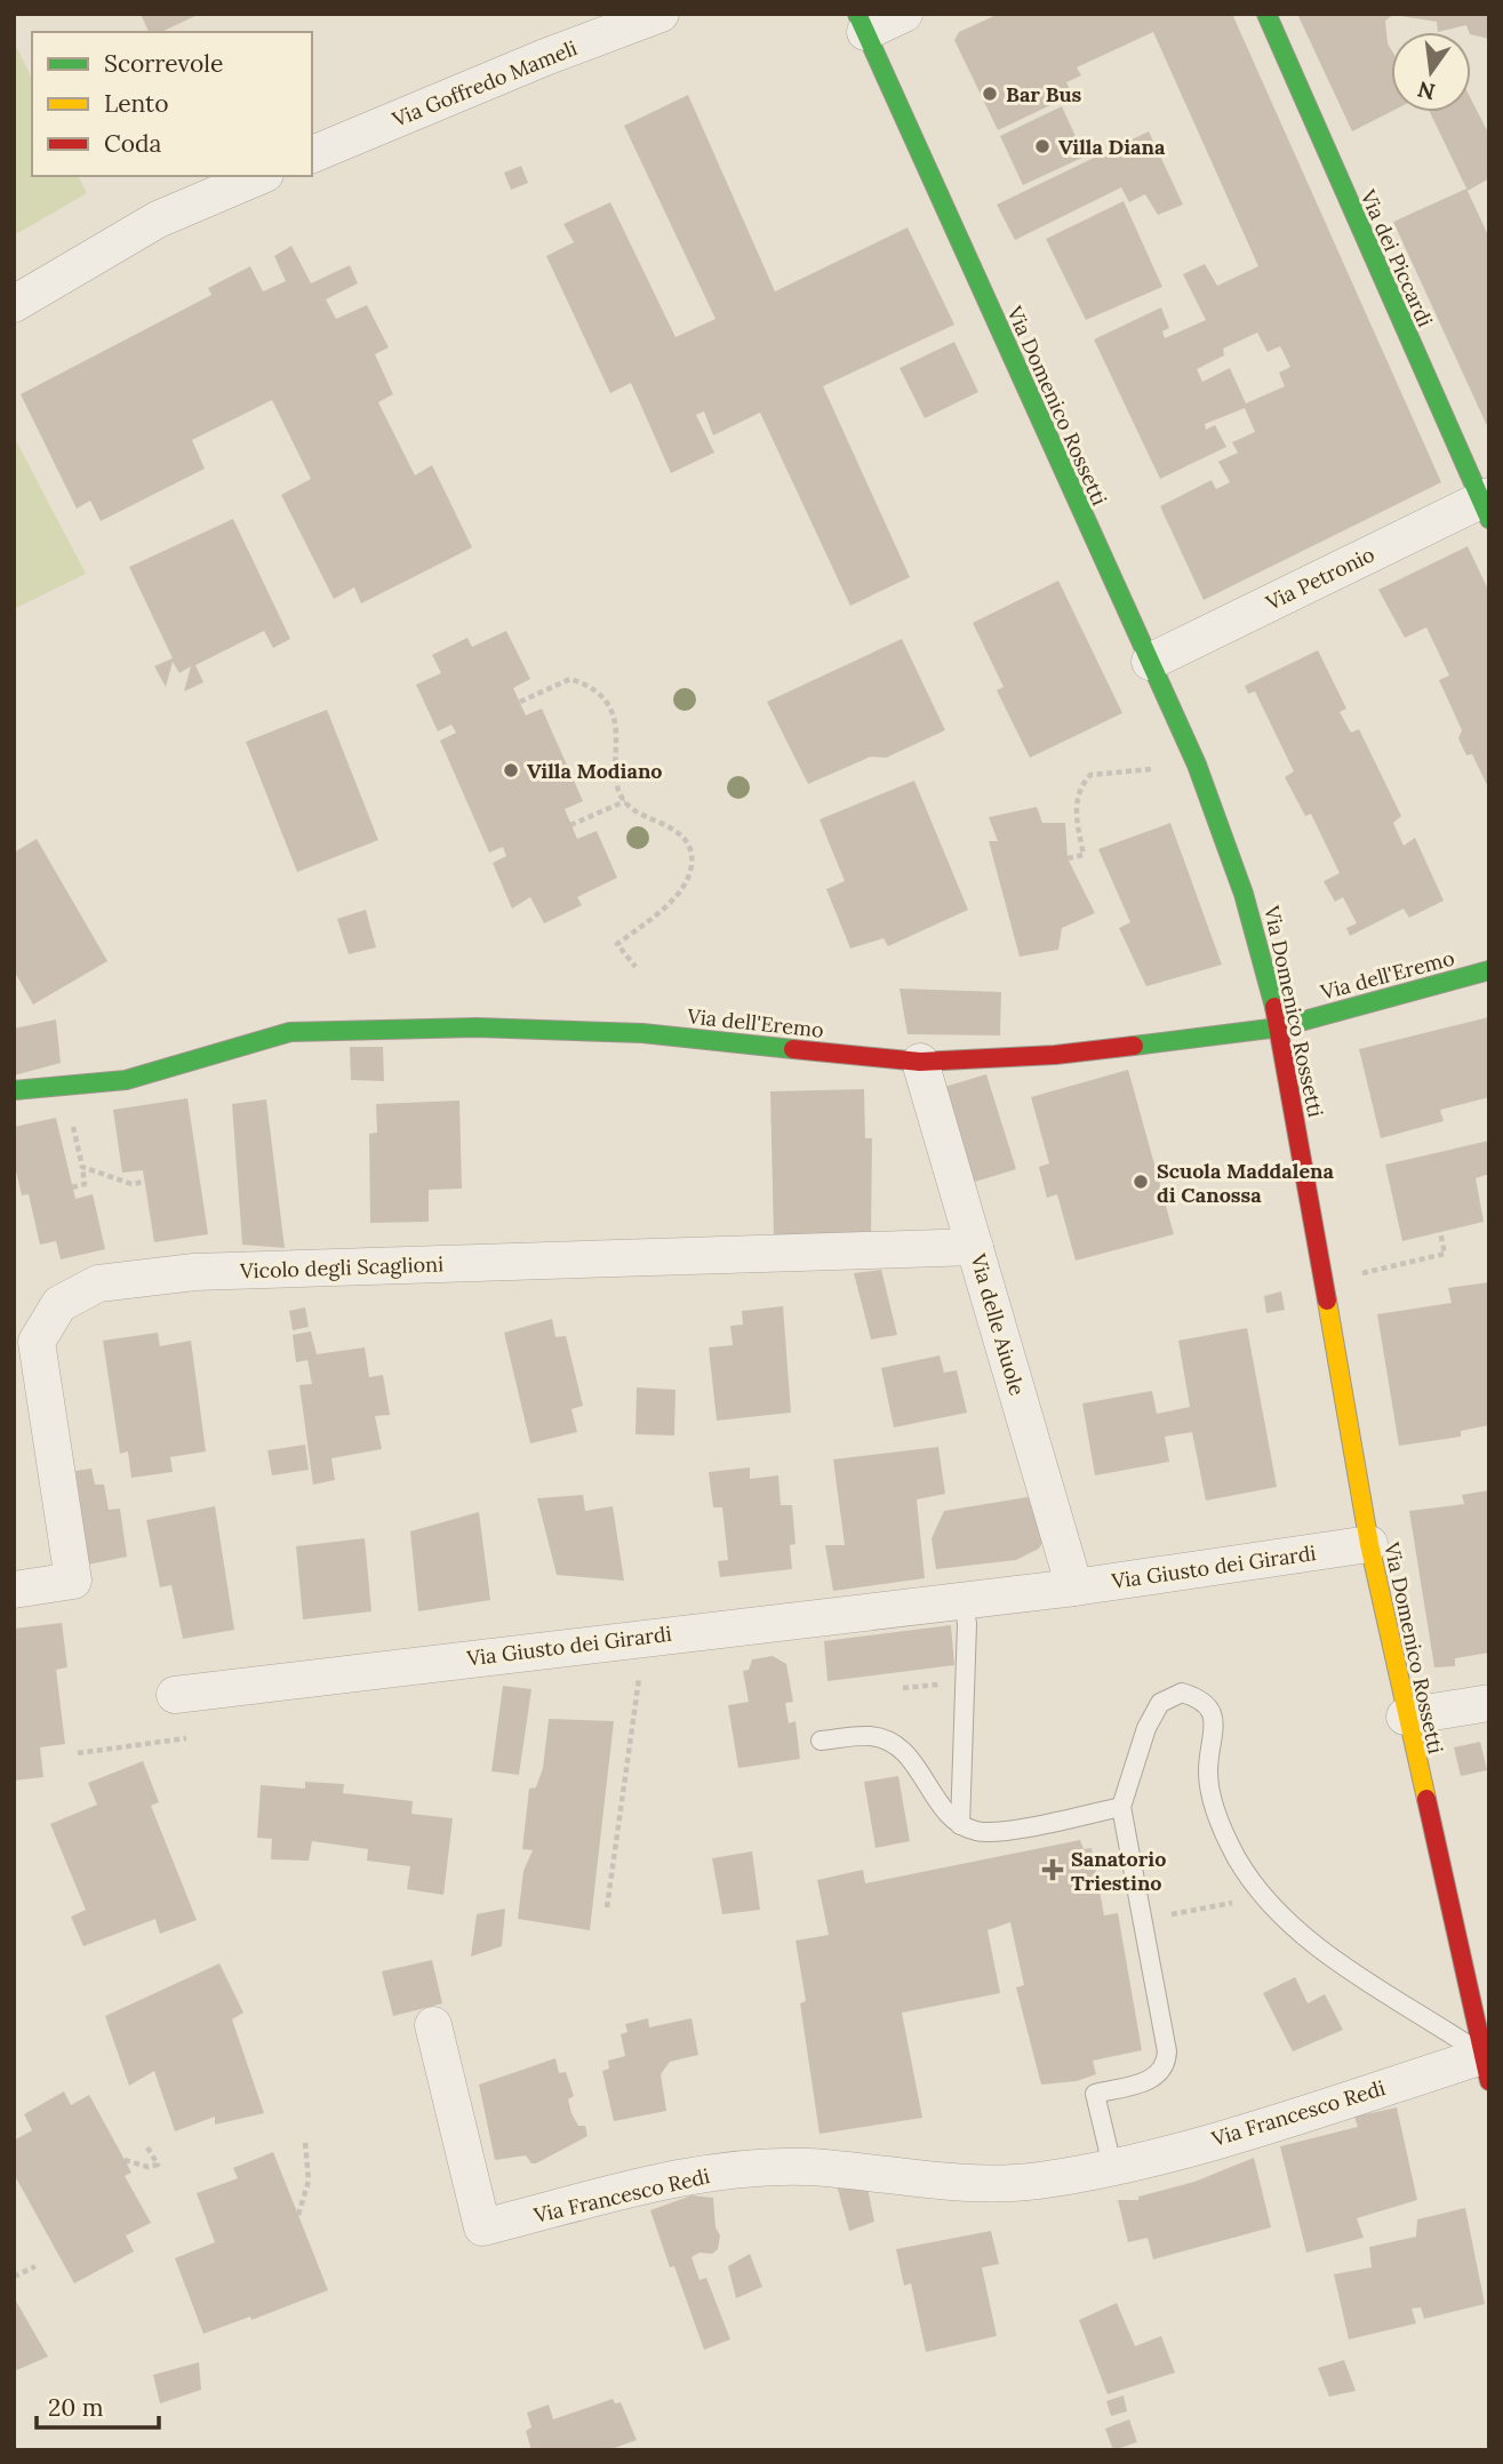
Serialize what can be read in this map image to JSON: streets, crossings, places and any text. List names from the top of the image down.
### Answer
{
  "streets": {
    "main road": ["Via dei Piccardi", "Via Domenico Rossetti", "Via dell'Eremo"],
    "street": [
      "Via Goffredo Mameli",
      "Via Petronio",
      "Vicolo degli Scaglioni",
      "Via delle Aiuole",
      "Via Giusto dei Girardi",
      "Via Francesco Redi"
    ]
  },
  "crossings": [
    ["Via dei Piccardi", "Via Petronio"],
    ["Via Domenico Rossetti", "Via Petronio"],
    ["Via Domenico Rossetti", "Via dell'Eremo"],
    ["Via Domenico Rossetti", "Via Giusto dei Girardi"],
    ["Via Domenico Rossetti", "Via Francesco Redi"],
    ["Via dell'Eremo", "Via delle Aiuole"],
    ["Vicolo degli Scaglioni", "Via delle Aiuole"],
    ["Via delle Aiuole", "Via Giusto dei Girardi"]
  ],
  "places": {
    "other": [
      "Bar Bus",
      "Villa Diana",
      "Villa Modiano",
      "Scuola Maddalena di Canossa"
    ],
    "health": ["Sanatorio Triestino"]
  },
  "legend": ["Scorrevole", "Lento", "Coda"],
  "scale_bar": "20 m",
  "north": "bottom"
}
